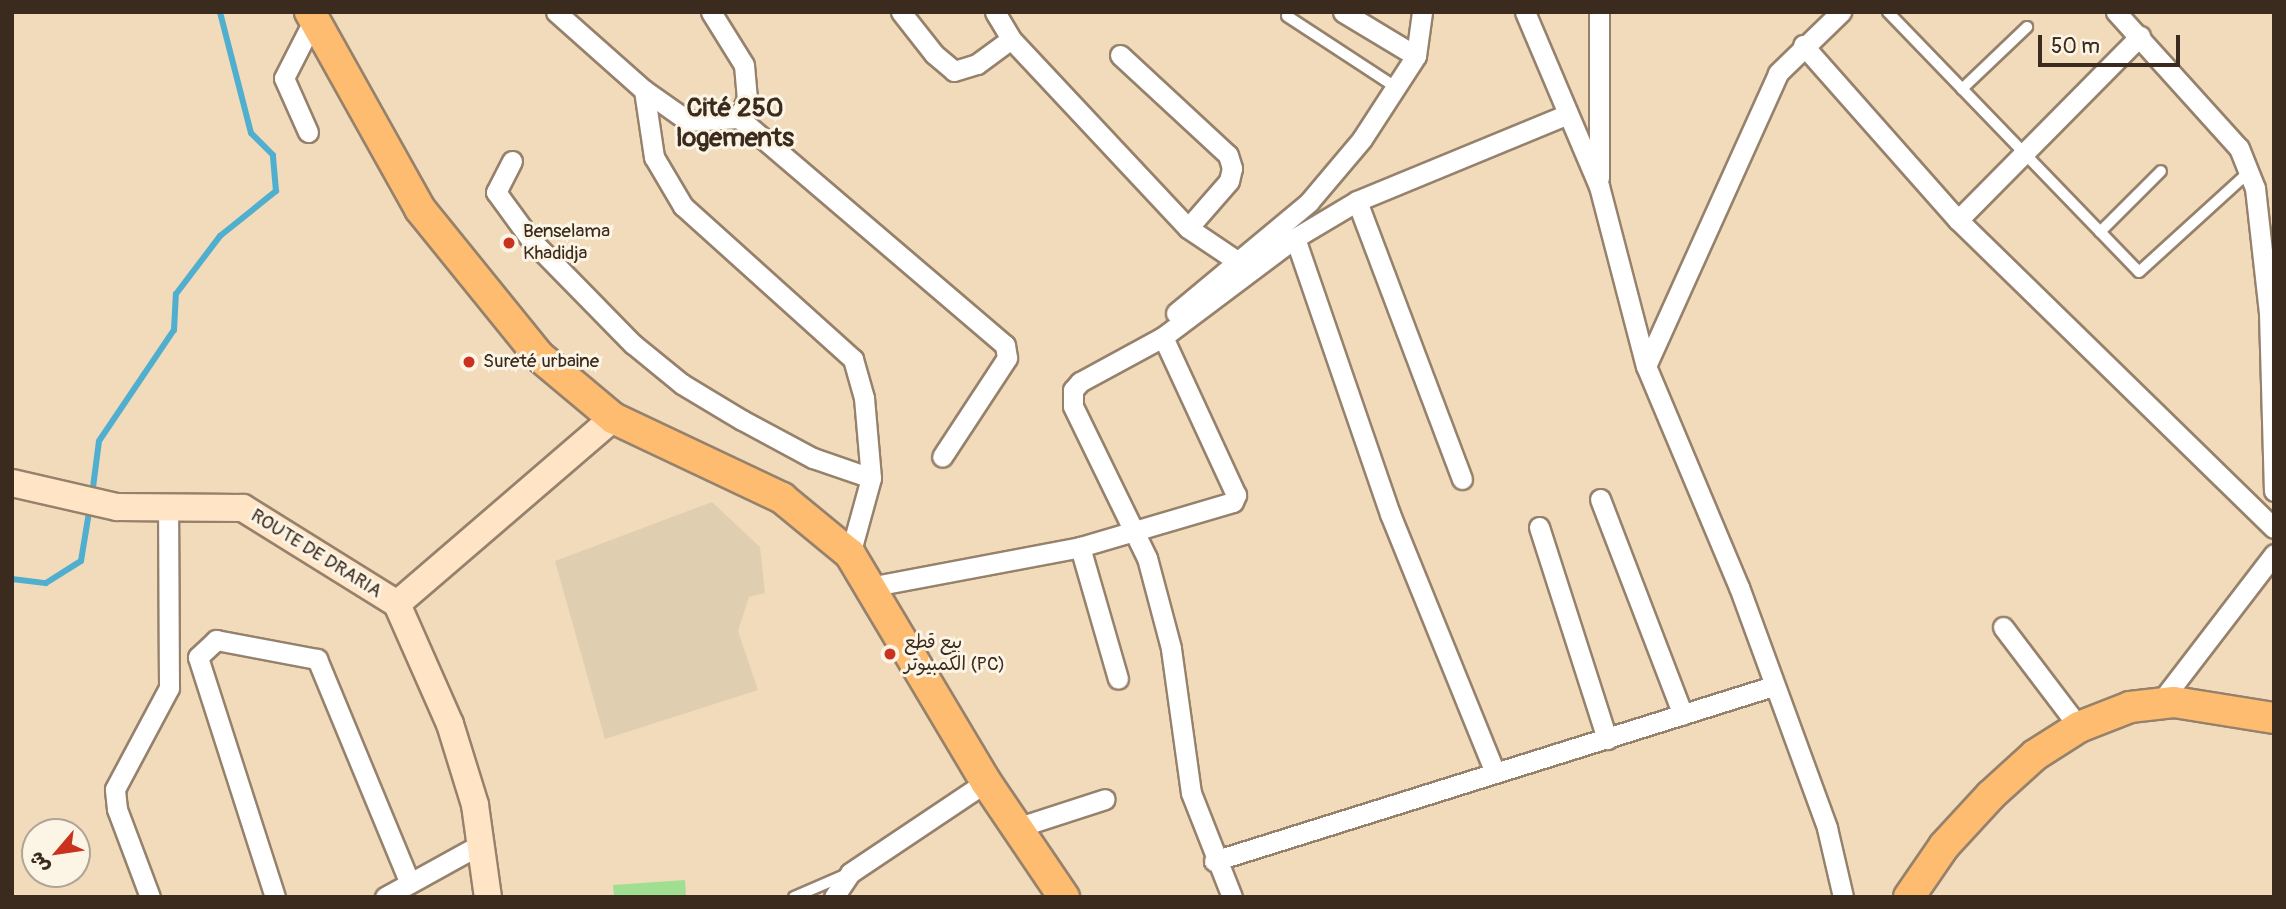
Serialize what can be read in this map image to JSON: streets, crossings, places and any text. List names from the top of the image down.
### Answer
{
  "streets": {
    "main road": ["ROUTE DE DRARIA"]
  },
  "districts": ["Cité 250 logements"],
  "places": ["Benselama Khadidja", "Sureté urbaine", "بيع قطع الكمبيوتر (PC)"],
  "scale_bar": "50 m",
  "north": "bottom left"
}
